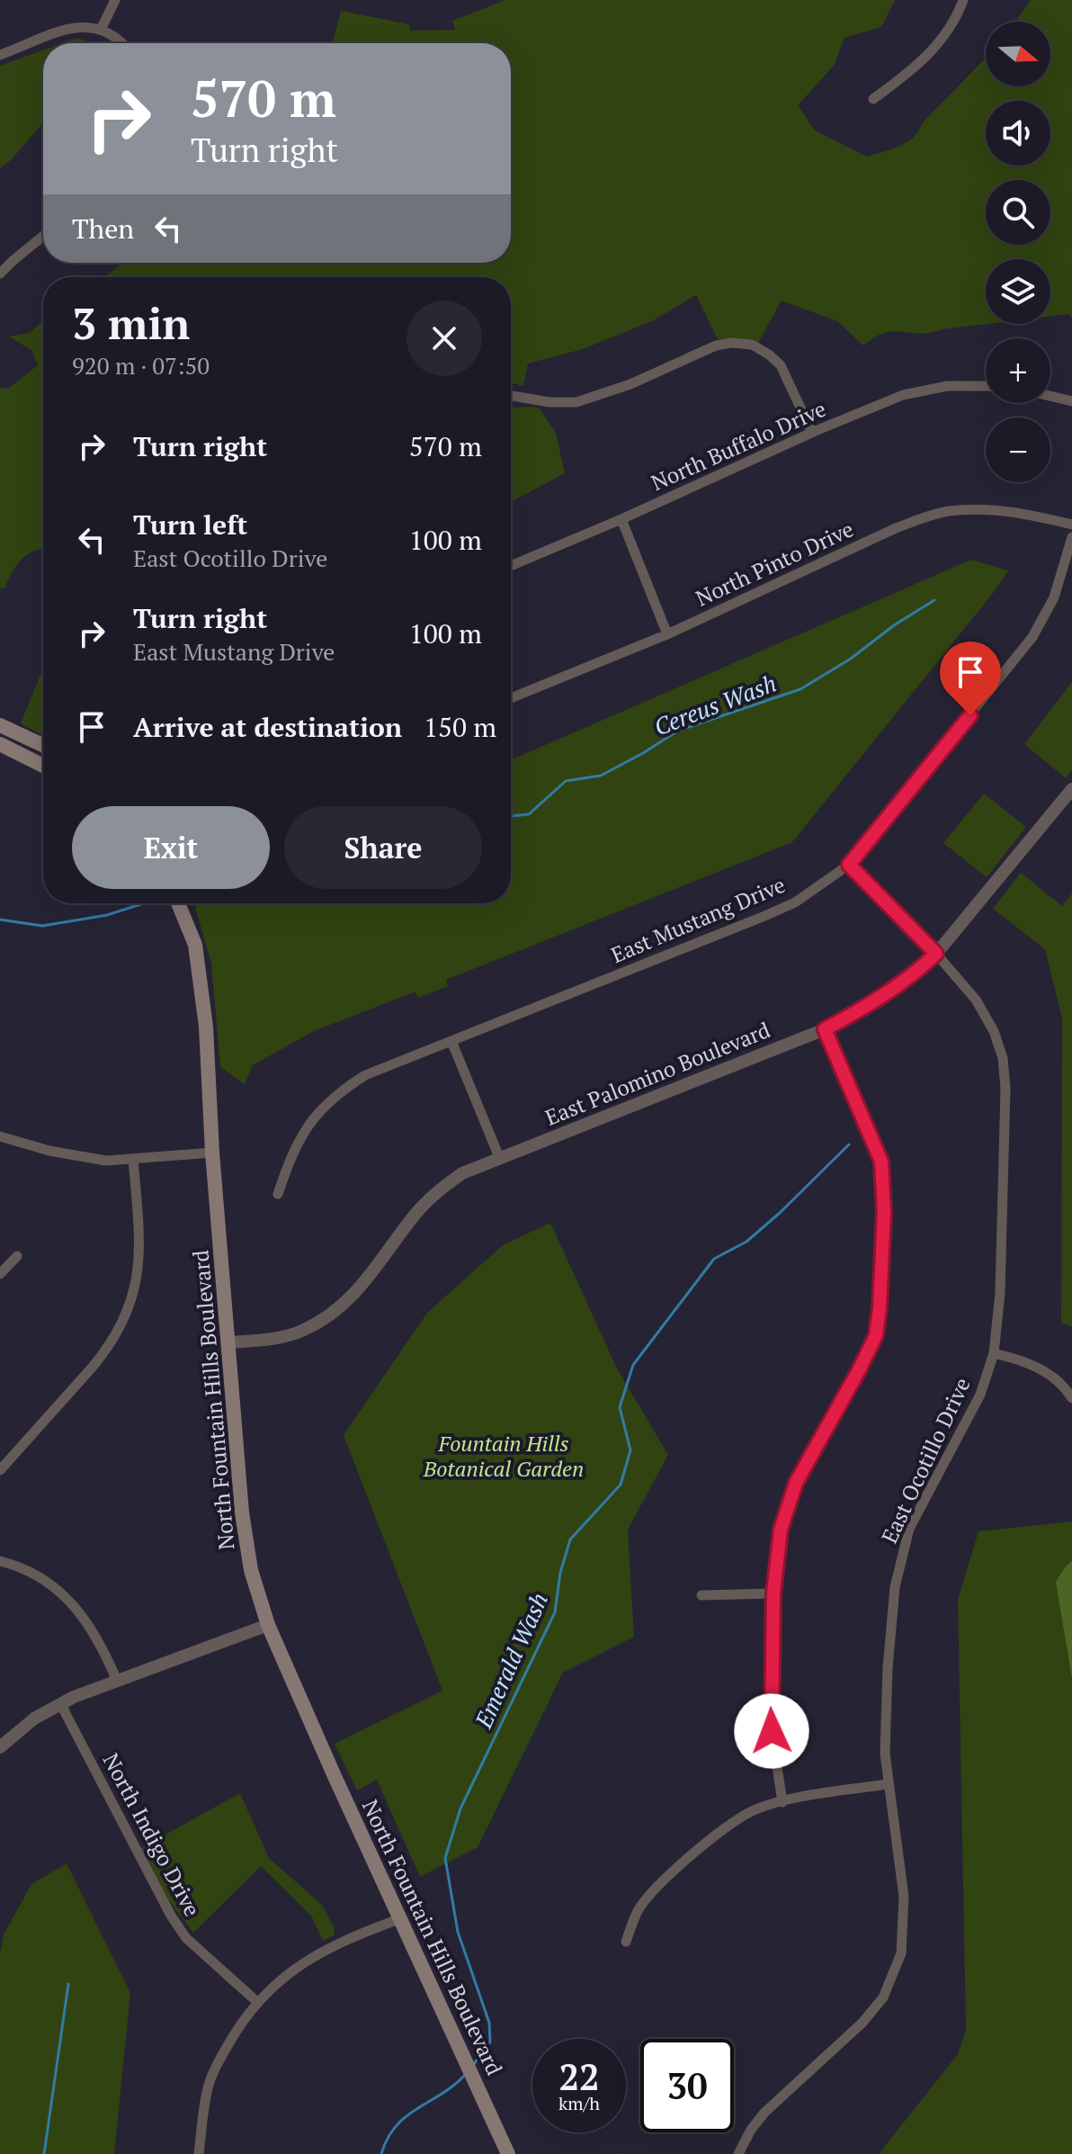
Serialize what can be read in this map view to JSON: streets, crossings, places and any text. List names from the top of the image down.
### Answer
{
  "streets": {
    "main road": ["North Fountain Hills Boulevard"],
    "street": [
      "North Buffalo Drive",
      "North Pinto Drive",
      "East Mustang Drive",
      "East Palomino Boulevard",
      "East Ocotillo Drive",
      "North Indigo Drive"
    ]
  },
  "crossings": [
    ["East Mustang Drive", "East Ocotillo Drive"],
    ["East Palomino Boulevard", "North Fountain Hills Boulevard"],
    ["East Palomino Boulevard", "East Ocotillo Drive"]
  ],
  "water": ["Cereus Wash", "Emerald Wash"],
  "parks": ["Fountain Hills Botanical Garden"],
  "north": "right",
  "page": {
    "map_buttons": ["+", "−"],
    "turn": ["570 m", "Turn right"],
    "then": "Then",
    "heading": ["3 min", "920 m · 07:50"],
    "list": [
      {
        "name": "Turn right",
        "value": "570 m"
      },
      {
        "name": "Turn left",
        "note": "East Ocotillo Drive",
        "value": "100 m"
      },
      {
        "name": "Turn right",
        "note": "East Mustang Drive",
        "value": "100 m"
      },
      {
        "name": "Arrive at destination",
        "value": "150 m"
      }
    ],
    "buttons": ["Exit", "Share"],
    "speed": "22 km/h",
    "limit": "30"
  }
}
